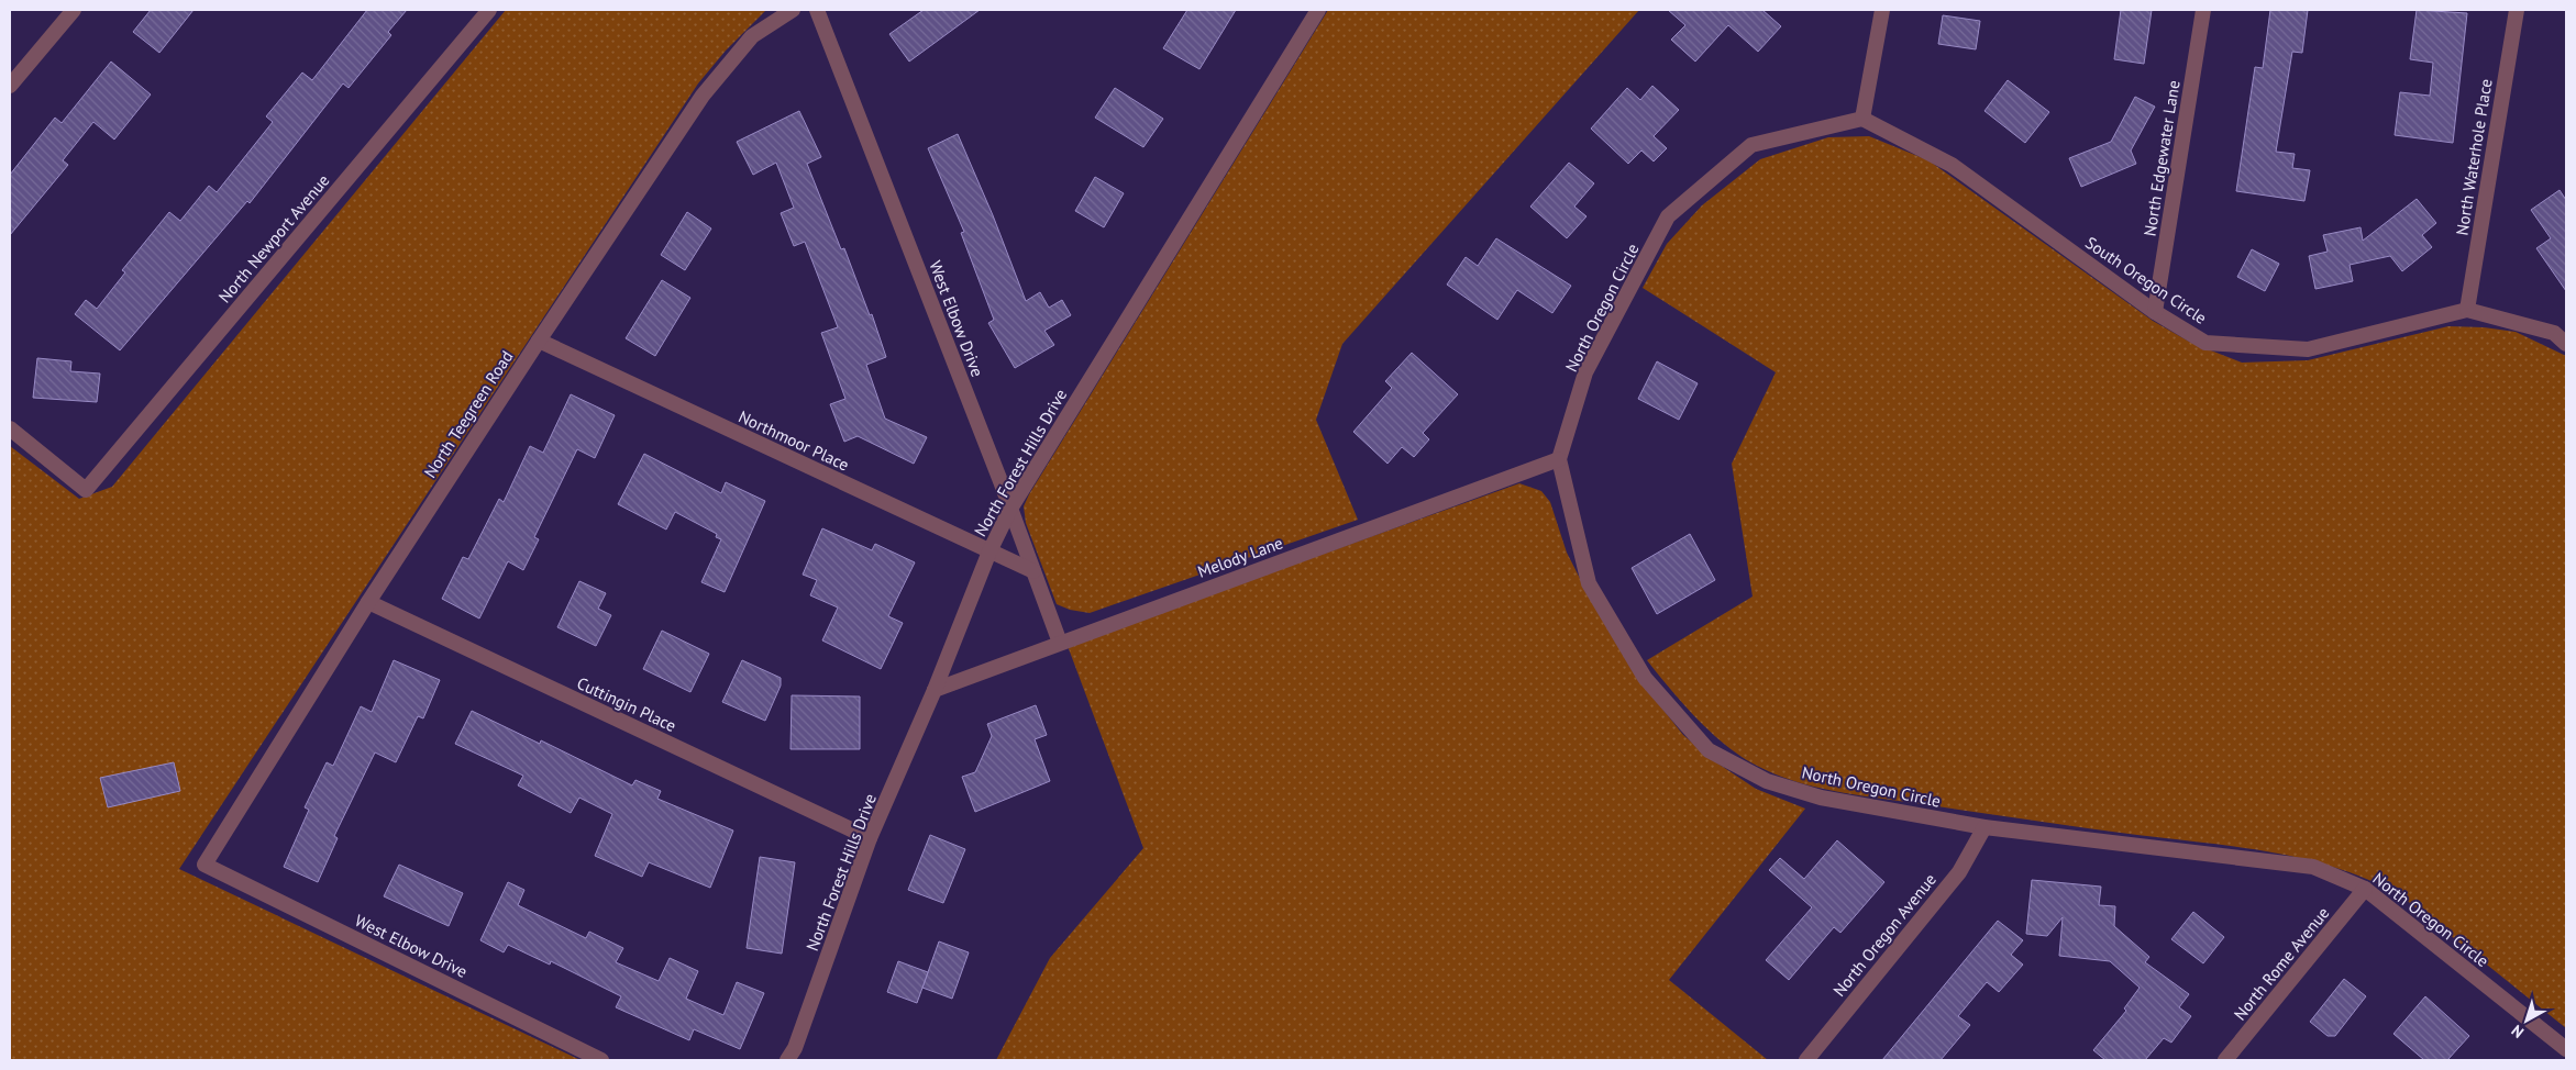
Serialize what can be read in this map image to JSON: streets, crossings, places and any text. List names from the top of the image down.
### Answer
{
  "streets": {
    "street": [
      "North Waterhole Place",
      "North Edgewater Lane",
      "North Newport Avenue",
      "South Oregon Circle",
      "North Oregon Circle",
      "West Elbow Drive",
      "North Teegreen Road",
      "Northmoor Place",
      "North Forest Hills Drive",
      "Melody Lane",
      "Cuttingin Place",
      "North Oregon Avenue",
      "North Rome Avenue"
    ]
  },
  "crossings": [
    ["North Waterhole Place", "South Oregon Circle"],
    ["North Edgewater Lane", "South Oregon Circle"],
    ["South Oregon Circle", "North Oregon Circle"],
    ["North Oregon Circle", "Melody Lane"],
    ["North Oregon Circle", "North Oregon Avenue"],
    ["North Oregon Circle", "North Rome Avenue"],
    ["West Elbow Drive", "North Teegreen Road"],
    ["West Elbow Drive", "Northmoor Place"],
    ["West Elbow Drive", "North Forest Hills Drive"],
    ["West Elbow Drive", "Melody Lane"],
    ["North Teegreen Road", "Northmoor Place"],
    ["North Teegreen Road", "Cuttingin Place"],
    ["Northmoor Place", "North Forest Hills Drive"],
    ["North Forest Hills Drive", "Melody Lane"],
    ["North Forest Hills Drive", "Cuttingin Place"]
  ],
  "north": "bottom left"
}
